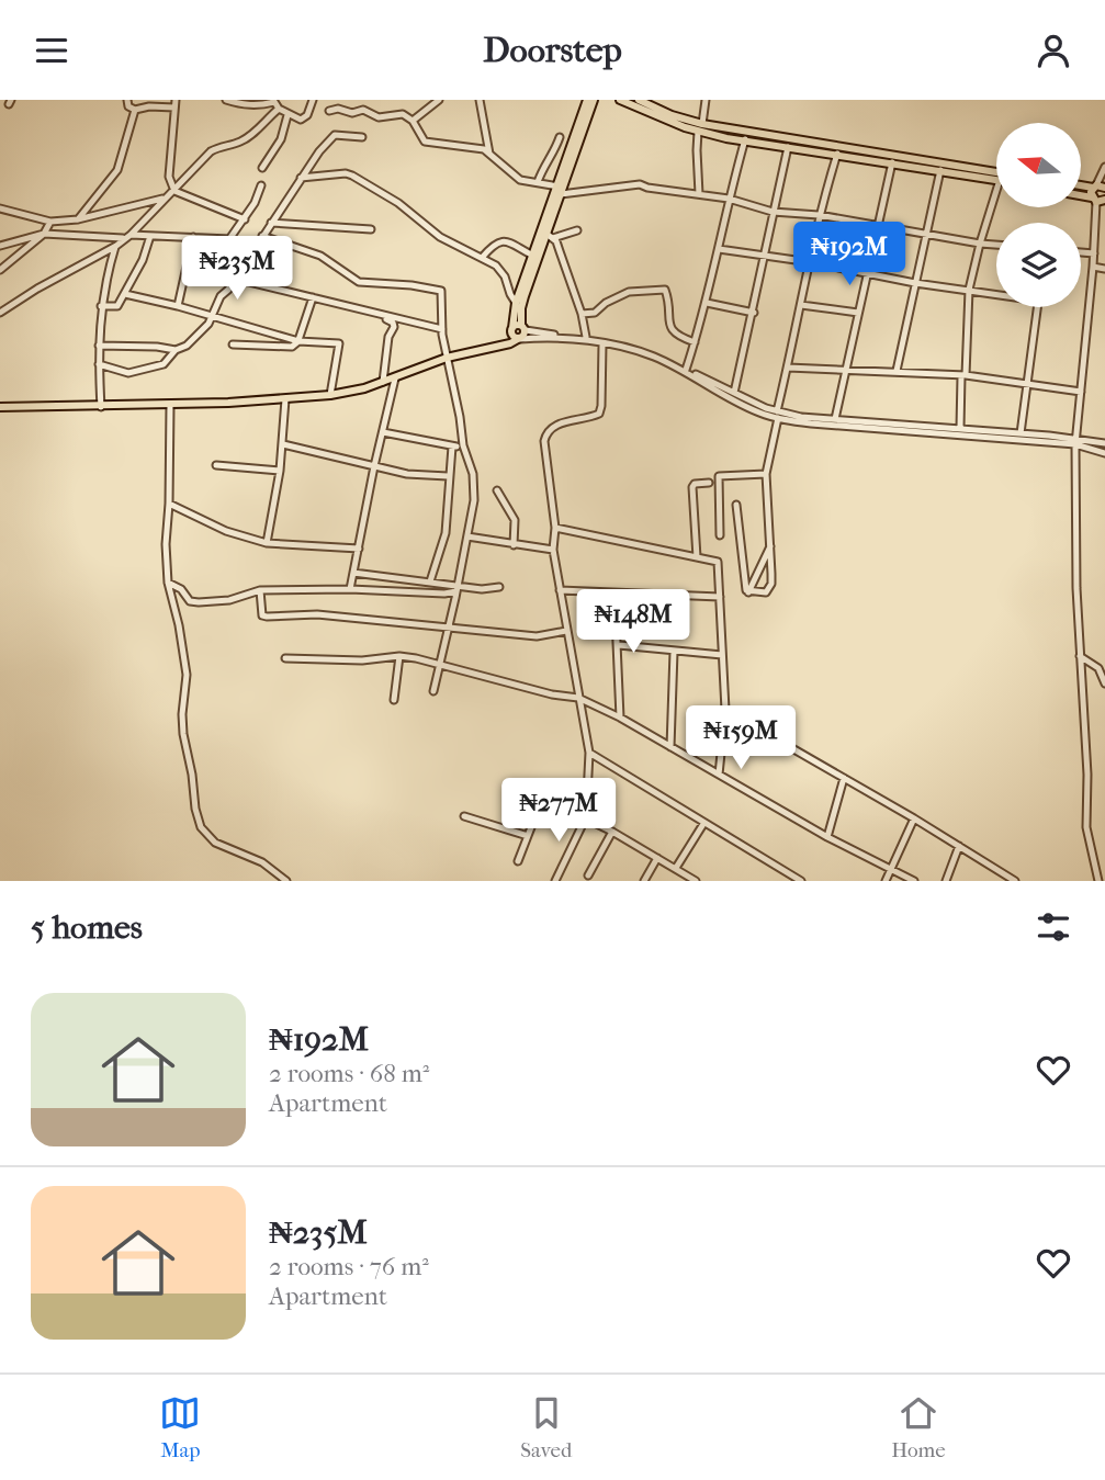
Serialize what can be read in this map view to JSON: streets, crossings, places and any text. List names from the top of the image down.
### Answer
{
  "north": "left",
  "page": {
    "header": "Doorstep",
    "price": [
      "₦192M",
      "₦235M",
      "₦148M",
      "₦159M",
      "₦277M"
    ],
    "heading": "5 homes",
    "list": [
      {
        "name": "₦192M",
        "note": "2 rooms · 68 m² · Apartment"
      },
      {
        "name": "₦235M",
        "note": "2 rooms · 76 m² · Apartment"
      }
    ],
    "tabs": ["Map", "Saved", "Home"]
  }
}
